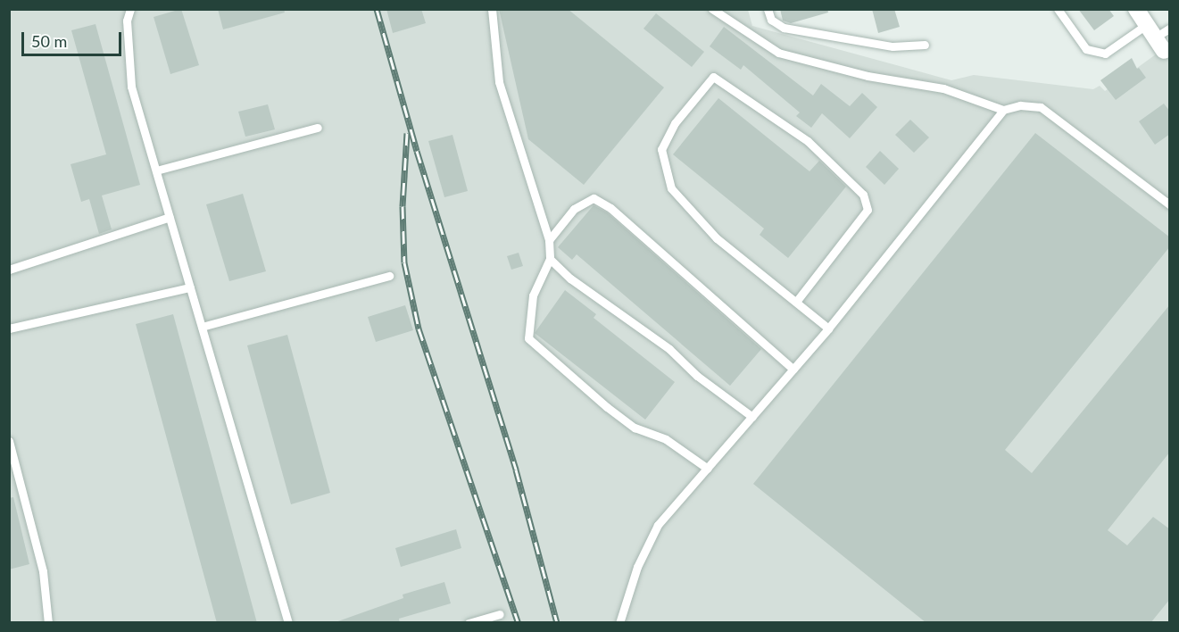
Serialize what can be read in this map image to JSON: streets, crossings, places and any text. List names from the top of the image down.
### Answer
{
  "scale_bar": "50 m"
}
